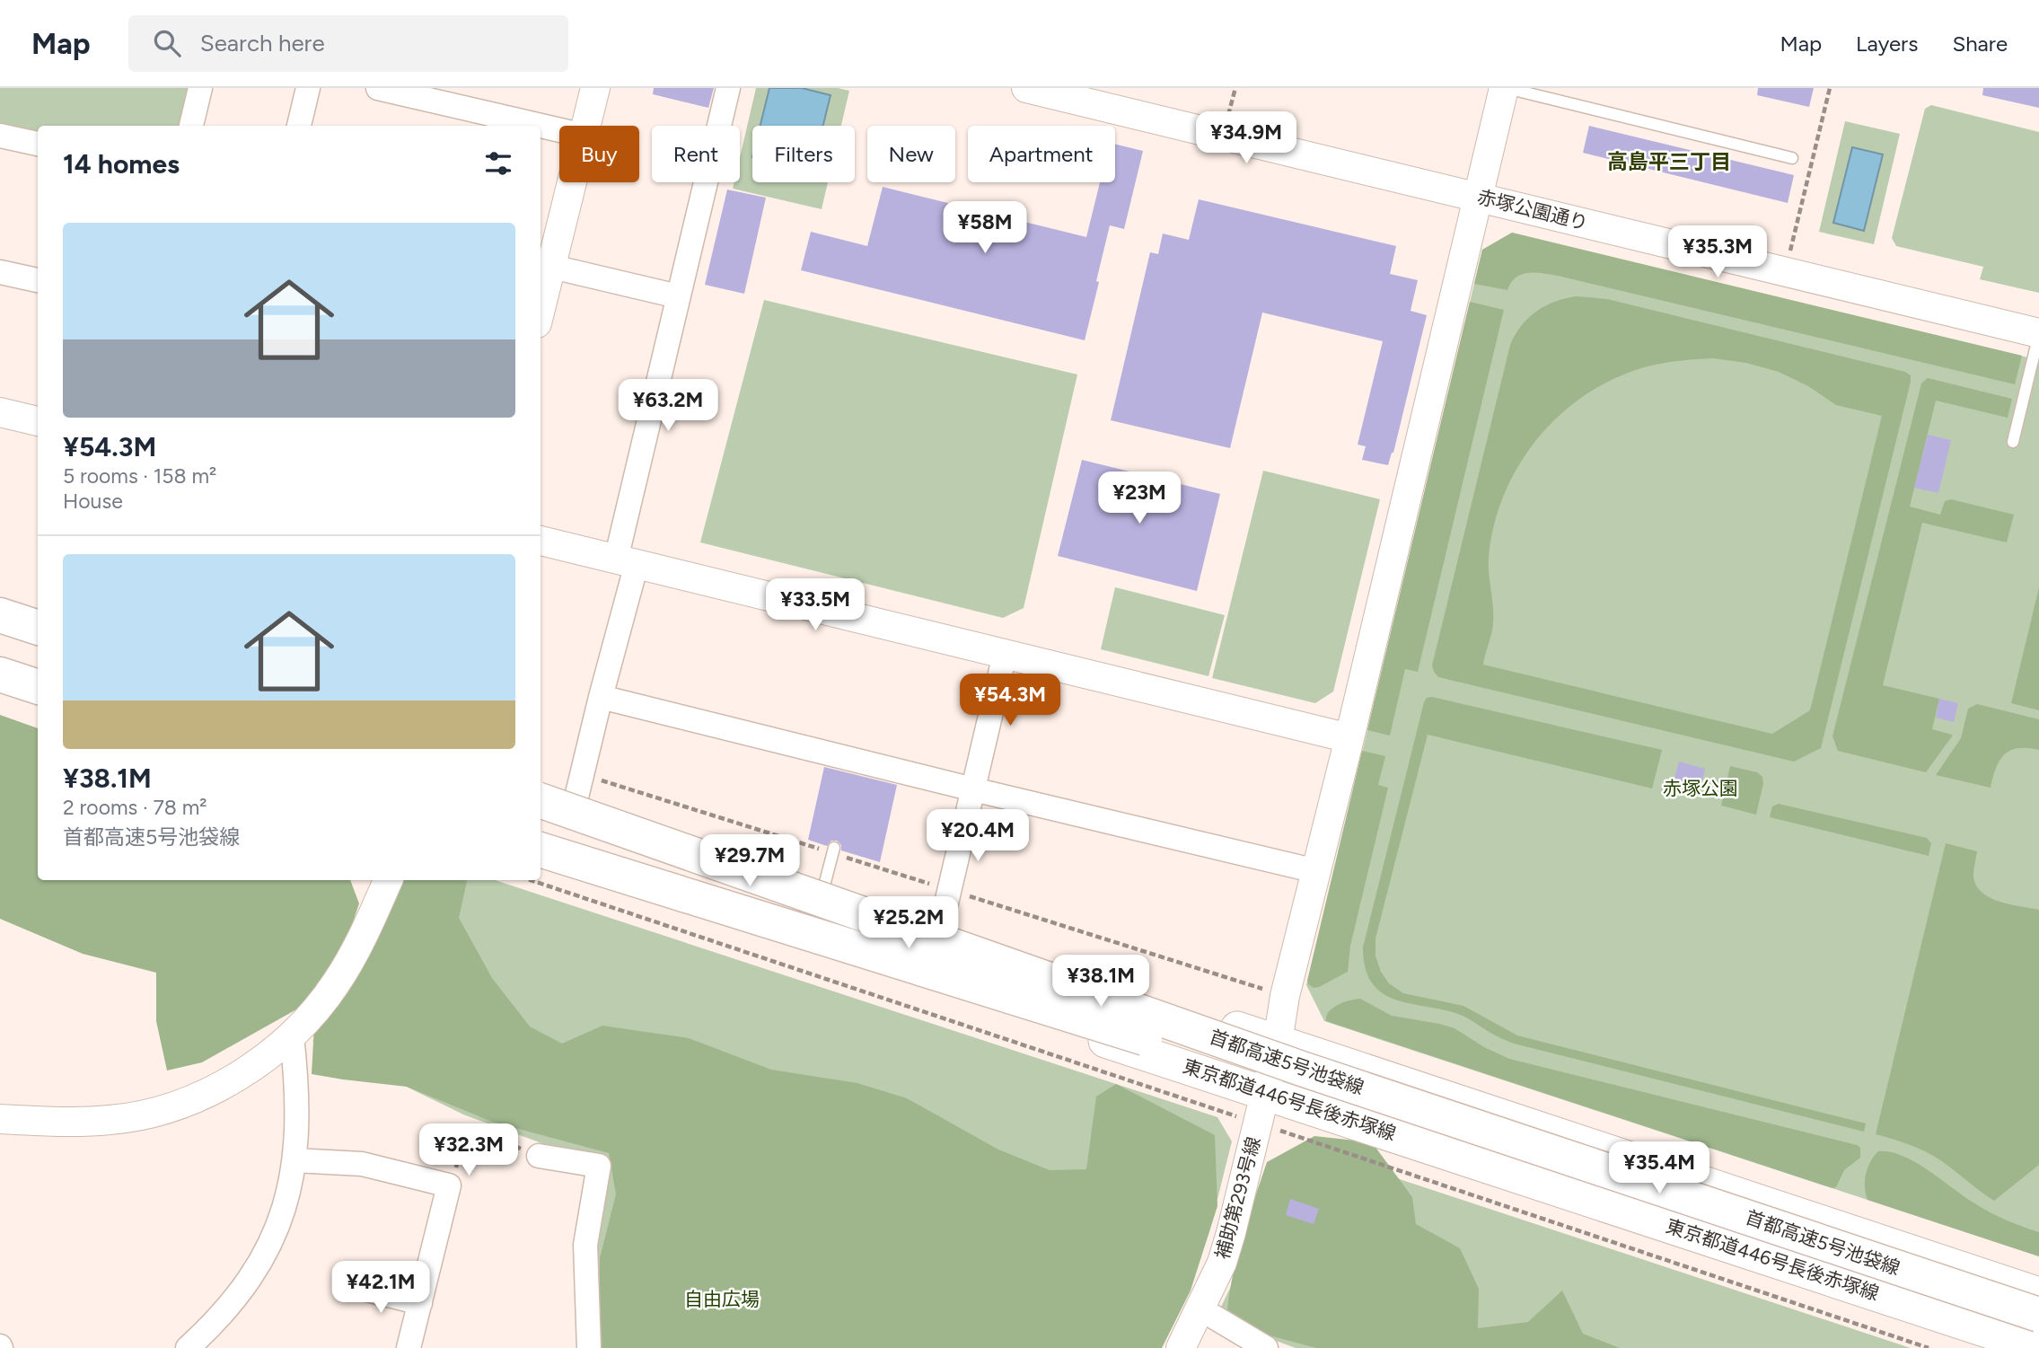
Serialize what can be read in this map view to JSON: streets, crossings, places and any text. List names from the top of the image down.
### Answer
{
  "streets": {
    "highway": ["首都高速5号池袋線"],
    "main road": ["東京都道446号長後赤塚線"],
    "street": ["赤塚公園通り", "補助第293号線"]
  },
  "crossings": [
    ["赤塚公園通り", "補助第293号線"],
    ["東京都道446号長後赤塚線", "補助第293号線"]
  ],
  "districts": ["高島平三丁目"],
  "parks": ["赤塚公園", "自由広場"],
  "page": {
    "header": "Map",
    "search": "Search here",
    "nav": ["Map", "Layers", "Share"],
    "price": [
      "¥34.9M",
      "¥58M",
      "¥35.3M",
      "¥63.2M",
      "¥23M",
      "¥33.5M",
      "¥54.3M",
      "¥20.4M",
      "¥29.7M",
      "¥25.2M",
      "¥38.1M",
      "¥32.3M",
      "¥35.4M",
      "¥42.1M"
    ],
    "chip": [
      "Buy",
      "Rent",
      "Filters",
      "New",
      "Apartment"
    ],
    "heading": "14 homes",
    "list": [
      {
        "name": "¥54.3M",
        "note": "5 rooms · 158 m² · House"
      },
      {
        "name": "¥38.1M",
        "note": "2 rooms · 78 m² · 首都高速5号池袋線"
      }
    ]
  }
}
